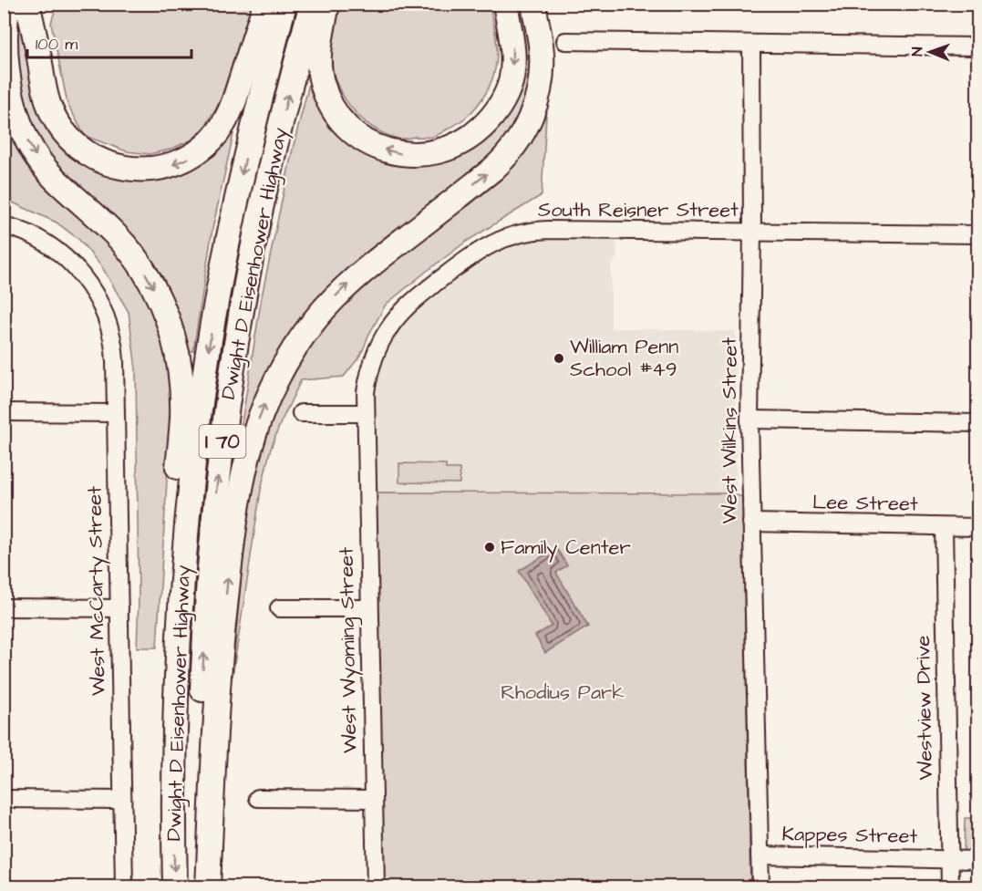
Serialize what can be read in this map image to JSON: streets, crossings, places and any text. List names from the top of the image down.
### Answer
{
  "streets": {
    "highway": ["Dwight D Eisenhower Highway", "I 70"],
    "street": [
      "South Reisner Street",
      "West Wilkins Street",
      "Lee Street",
      "West McCarty Street",
      "West Wyoming Street",
      "Westview Drive",
      "Kappes Street"
    ]
  },
  "crossings": [
    ["South Reisner Street", "West Wilkins Street"],
    ["South Reisner Street", "West Wyoming Street"],
    ["West Wilkins Street", "Lee Street"],
    ["West Wilkins Street", "Kappes Street"],
    ["Lee Street", "Westview Drive"],
    ["Westview Drive", "Kappes Street"]
  ],
  "parks": ["Rhodius Park"],
  "places": ["William Penn School #49", "Family Center"],
  "scale_bar": "100 m",
  "north": "left"
}
